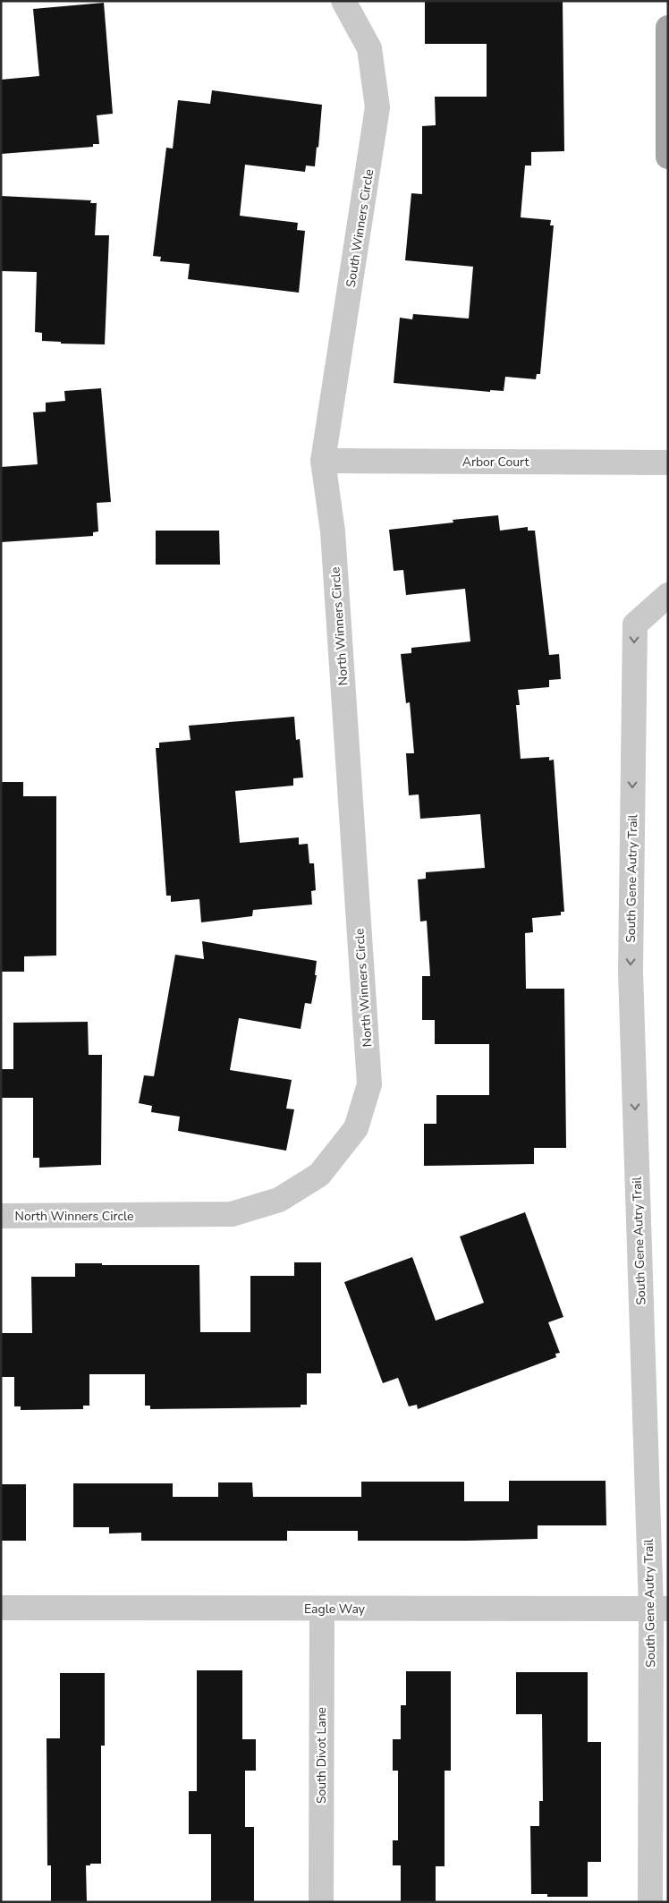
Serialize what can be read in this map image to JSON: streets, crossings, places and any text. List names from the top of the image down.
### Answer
{
  "streets": {
    "street": [
      "South Winners Circle",
      "Arbor Court",
      "North Winners Circle",
      "South Gene Autry Trail",
      "Eagle Way",
      "South Divot Lane"
    ]
  },
  "crossings": [
    ["South Winners Circle", "Arbor Court"],
    ["South Winners Circle", "North Winners Circle"],
    ["Arbor Court", "North Winners Circle"],
    ["South Gene Autry Trail", "Eagle Way"],
    ["Eagle Way", "South Divot Lane"]
  ],
  "one_way": ["South Gene Autry Trail"]
}
